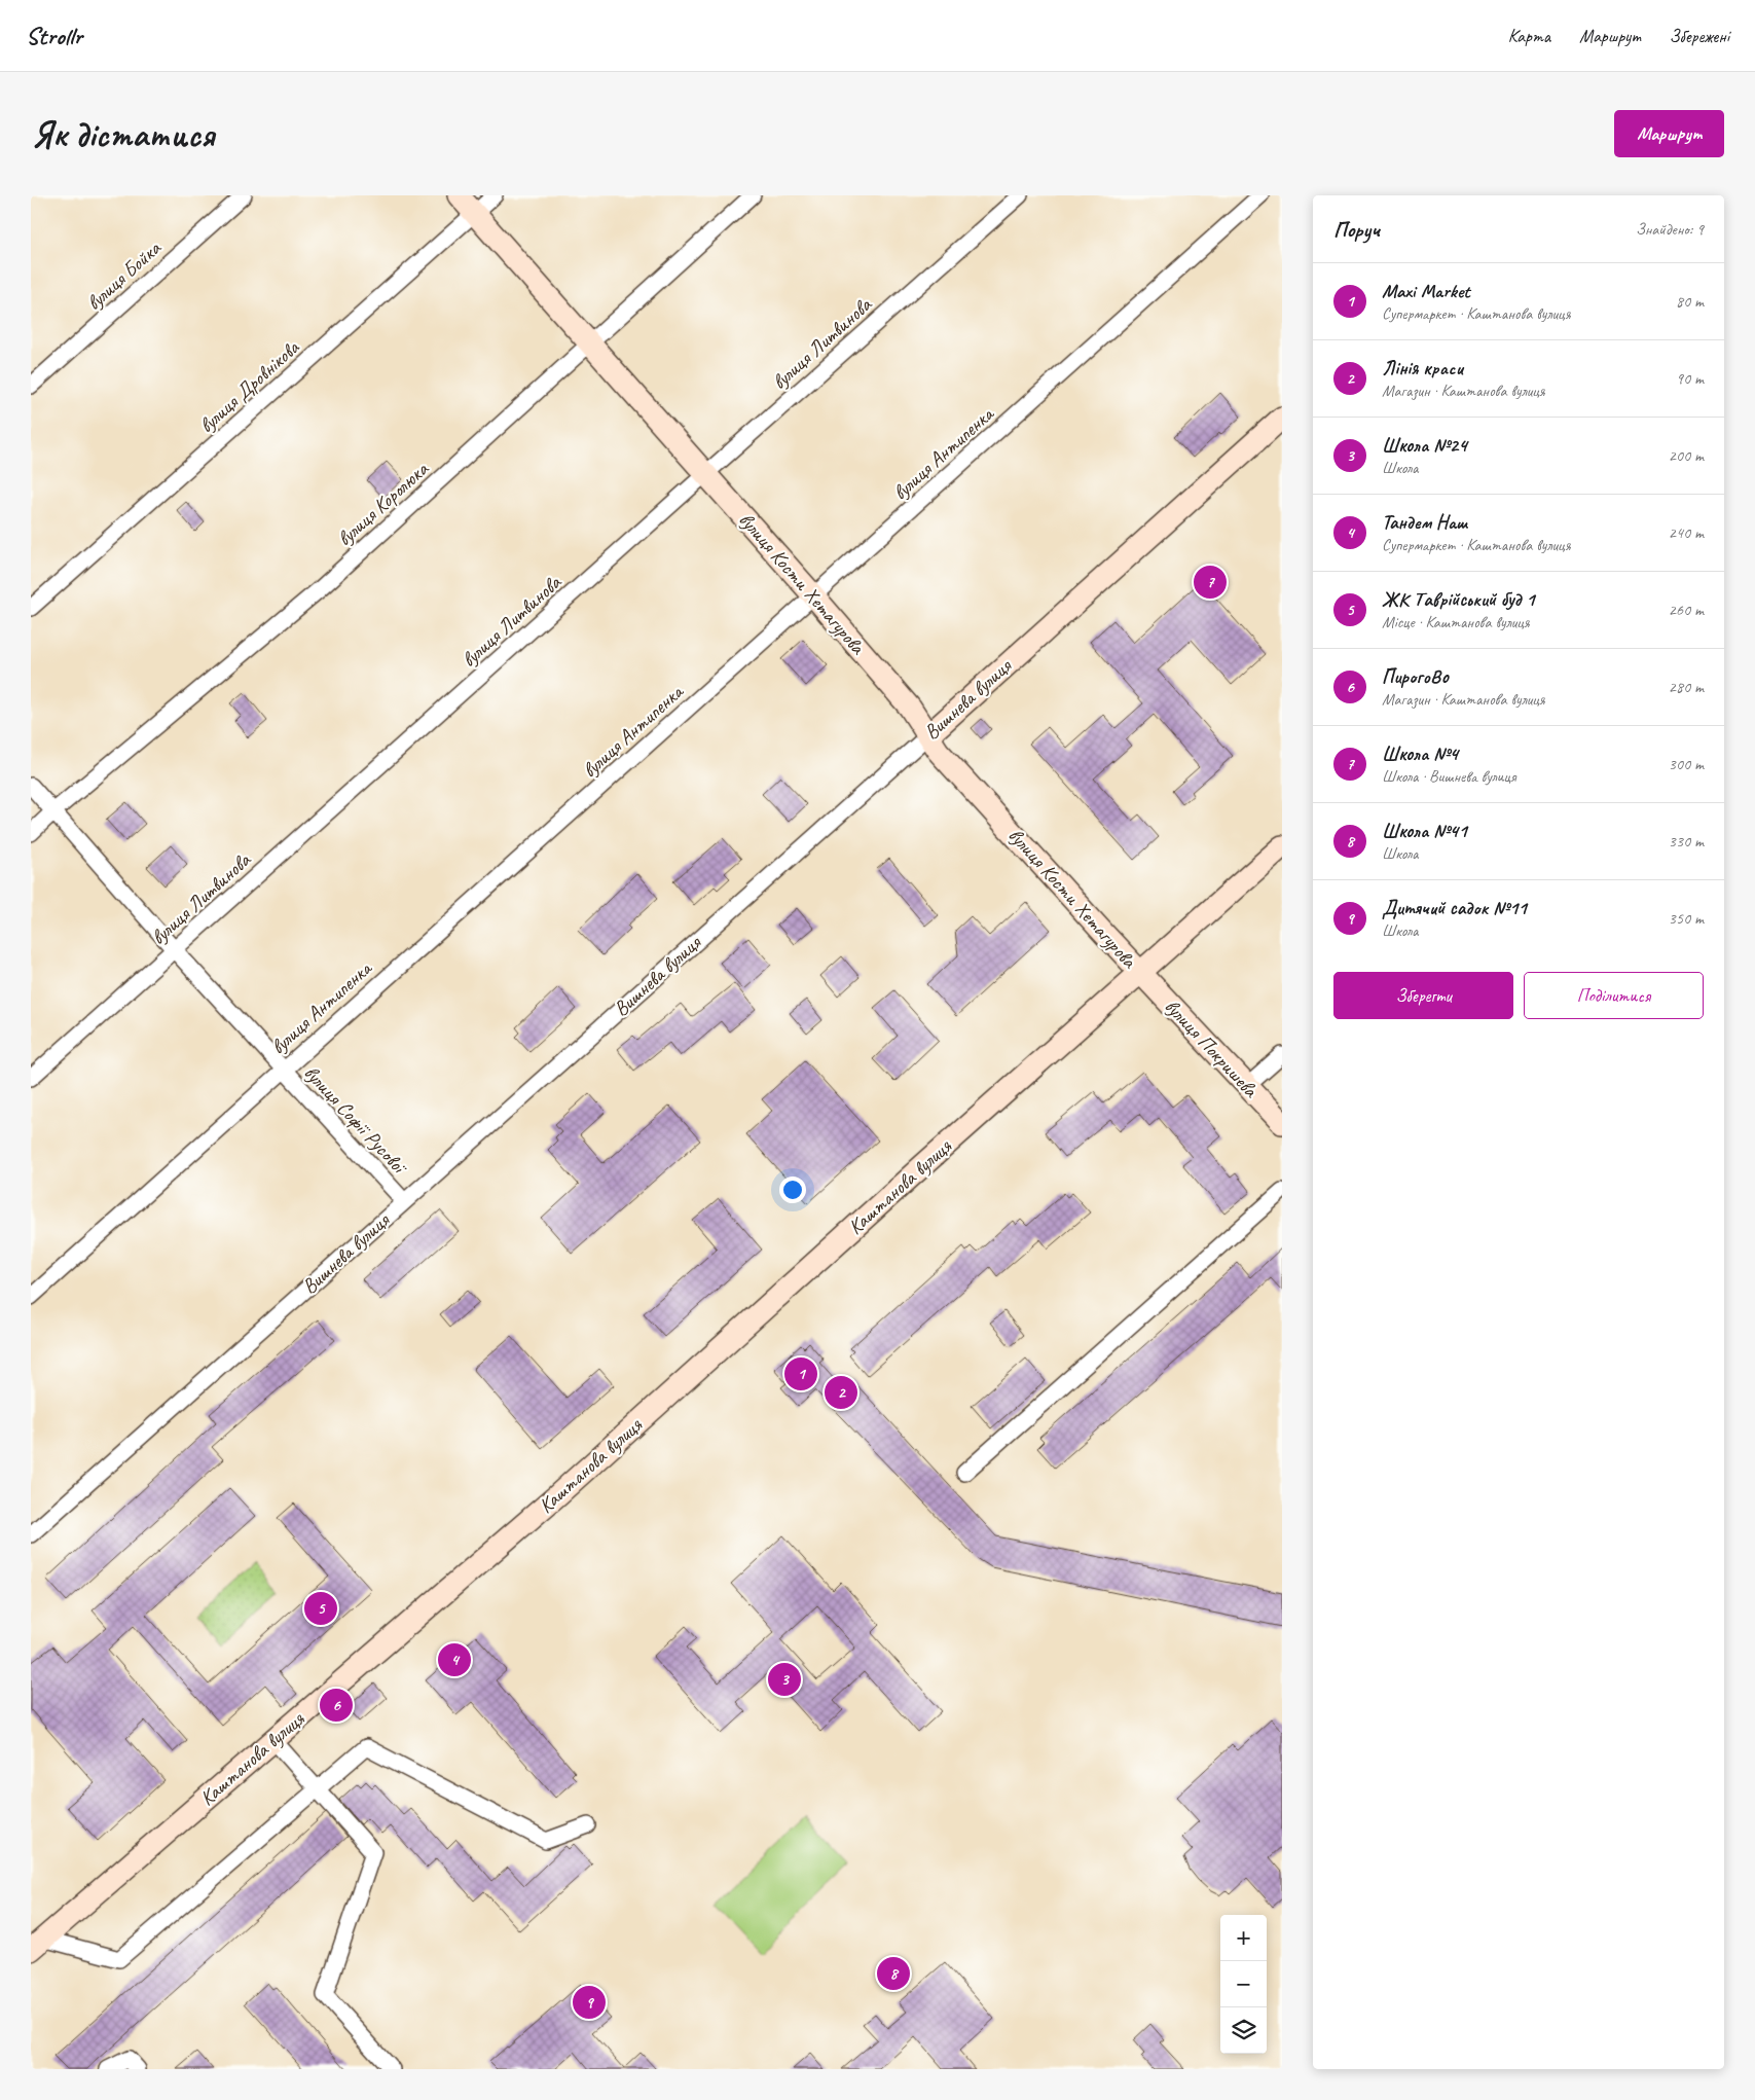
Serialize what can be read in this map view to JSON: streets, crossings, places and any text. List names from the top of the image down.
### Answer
{
  "streets": {
    "street": [
      "вулиця Бойка",
      "вулиця Литвинова",
      "вулиця Дровнікова",
      "вулиця Антипенка",
      "вулиця Королюка",
      "вулиця Кости Хетагурова",
      "Вишнева вулиця",
      "вулиця Покришева",
      "вулиця Софії Русової",
      "Каштанова вулиця"
    ]
  },
  "crossings": [
    ["вулиця Литвинова", "вулиця Кости Хетагурова"],
    ["вулиця Литвинова", "вулиця Софії Русової"],
    ["вулиця Дровнікова", "вулиця Кости Хетагурова"],
    ["вулиця Антипенка", "вулиця Кости Хетагурова"],
    ["вулиця Антипенка", "вулиця Софії Русової"],
    ["вулиця Королюка", "вулиця Кости Хетагурова"],
    ["вулиця Королюка", "вулиця Софії Русової"],
    ["вулиця Кости Хетагурова", "Вишнева вулиця"],
    ["вулиця Кости Хетагурова", "вулиця Покришева"],
    ["вулиця Кости Хетагурова", "Каштанова вулиця"],
    ["Вишнева вулиця", "вулиця Софії Русової"],
    ["вулиця Покришева", "Каштанова вулиця"]
  ],
  "page": {
    "header": "Strollr",
    "nav": ["Карта", "Маршрут", "Збережені"],
    "buttons": [
      "Маршрут",
      ["Зберегти", "Поділитися"]
    ],
    "title": "Як дістатися",
    "heading": ["Поруч", "Знайдено: 9"],
    "list": [
      {
        "mark": "1",
        "name": "Maxi Market",
        "note": "Супермаркет · Каштанова вулиця",
        "value": "80 m"
      },
      {
        "mark": "2",
        "name": "Лінія краси",
        "note": "Магазин · Каштанова вулиця",
        "value": "90 m"
      },
      {
        "mark": "3",
        "name": "Школа №24",
        "note": "Школа",
        "value": "200 m"
      },
      {
        "mark": "4",
        "name": "Тандем Наш",
        "note": "Супермаркет · Каштанова вулиця",
        "value": "240 m"
      },
      {
        "mark": "5",
        "name": "ЖК Таврійський буд 1",
        "note": "Місце · Каштанова вулиця",
        "value": "260 m"
      },
      {
        "mark": "6",
        "name": "ПирогоВо",
        "note": "Магазин · Каштанова вулиця",
        "value": "280 m"
      },
      {
        "mark": "7",
        "name": "Школа №4",
        "note": "Школа · Вишнева вулиця",
        "value": "300 m"
      },
      {
        "mark": "8",
        "name": "Школа №41",
        "note": "Школа",
        "value": "330 m"
      },
      {
        "mark": "9",
        "name": "Дитячий садок №11",
        "note": "Школа",
        "value": "350 m"
      }
    ],
    "pins": [
      "7",
      "1",
      "2",
      "5",
      "4",
      "3",
      "6",
      "8",
      "9"
    ],
    "map_buttons": ["+", "−"]
  }
}
